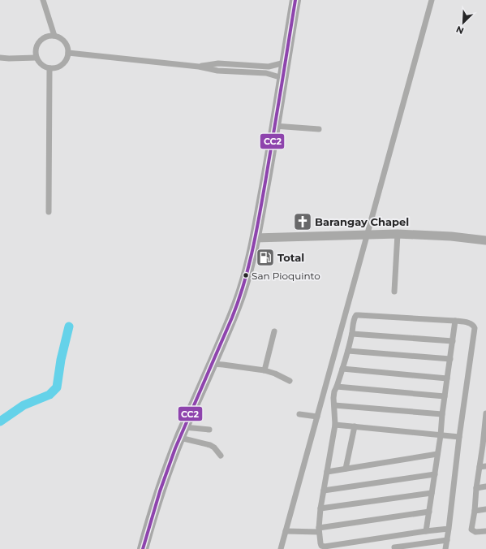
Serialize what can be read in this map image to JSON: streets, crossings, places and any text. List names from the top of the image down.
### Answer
{
  "places": {
    "church": ["Barangay Chapel"],
    "fuel station": ["Total"],
    "other": ["San Pioquinto"]
  },
  "lines": ["transit line CC2"],
  "north": "bottom left"
}
